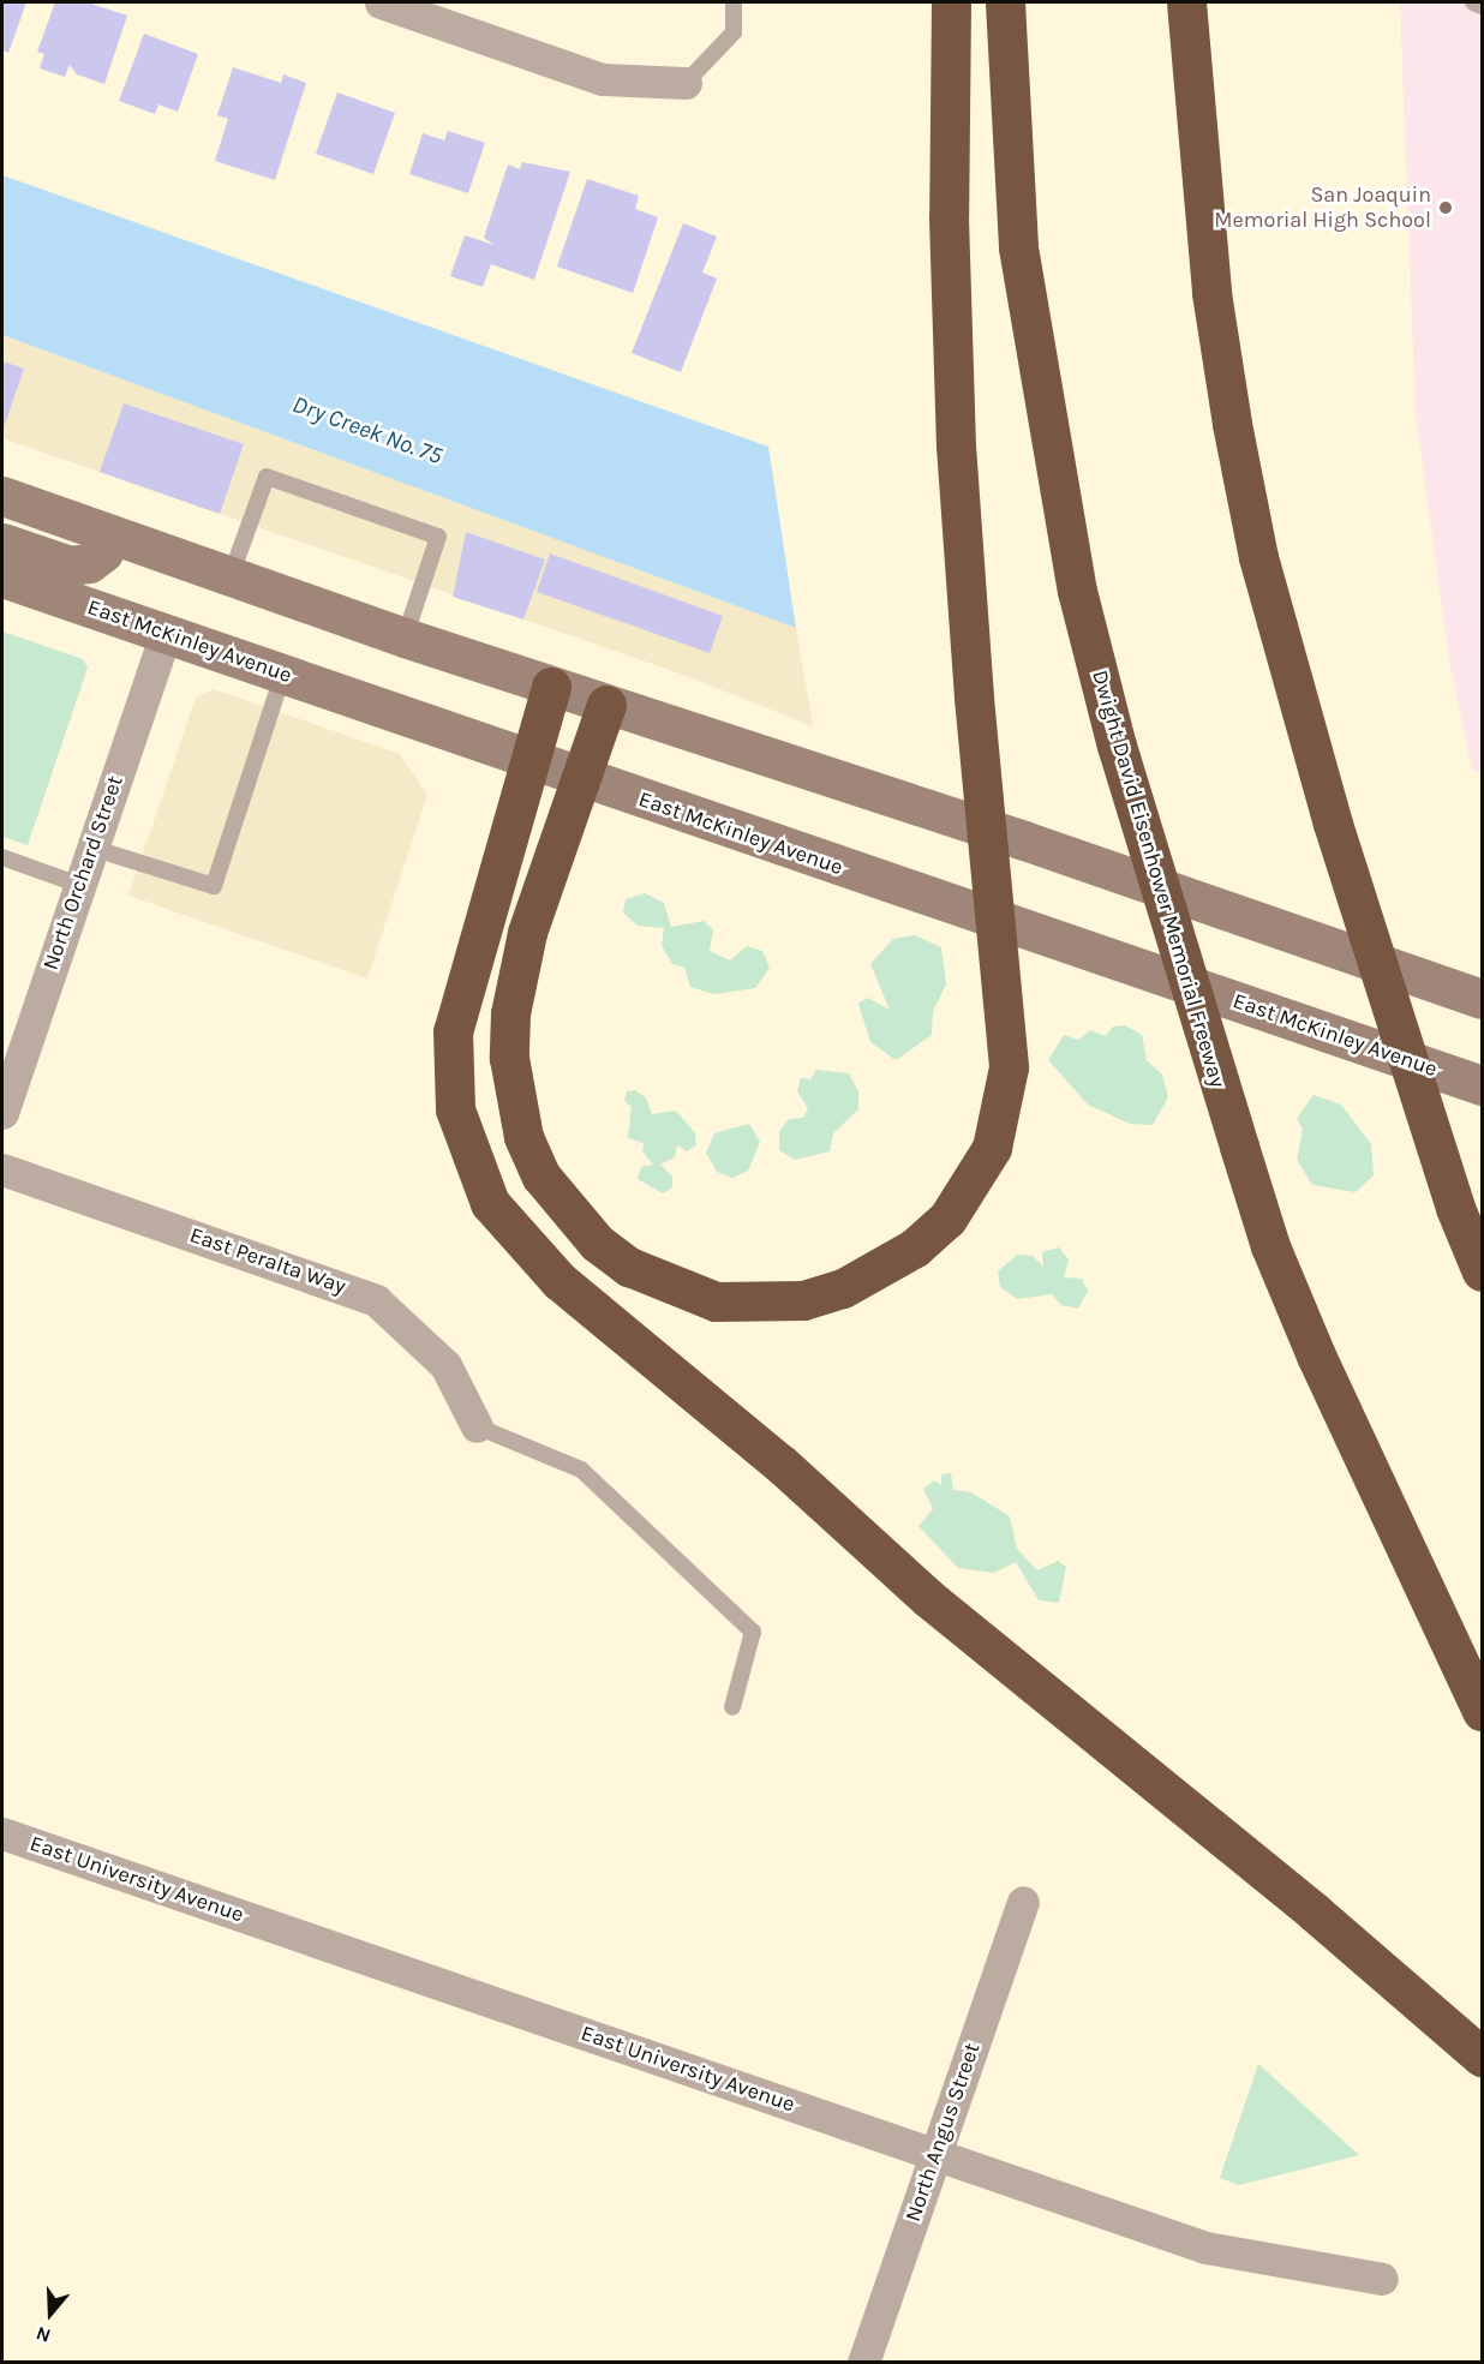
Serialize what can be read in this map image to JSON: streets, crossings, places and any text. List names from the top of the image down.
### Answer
{
  "streets": {
    "highway": ["Dwight David Eisenhower Memorial Freeway"],
    "main road": ["East McKinley Avenue"],
    "street": [
      "North Orchard Street",
      "East Peralta Way",
      "East University Avenue",
      "North Angus Street"
    ]
  },
  "crossings": [
    ["East McKinley Avenue", "North Orchard Street"],
    ["East University Avenue", "North Angus Street"]
  ],
  "water": ["Dry Creek No. 75"],
  "places": ["San Joaquin Memorial High School"],
  "north": "bottom"
}
